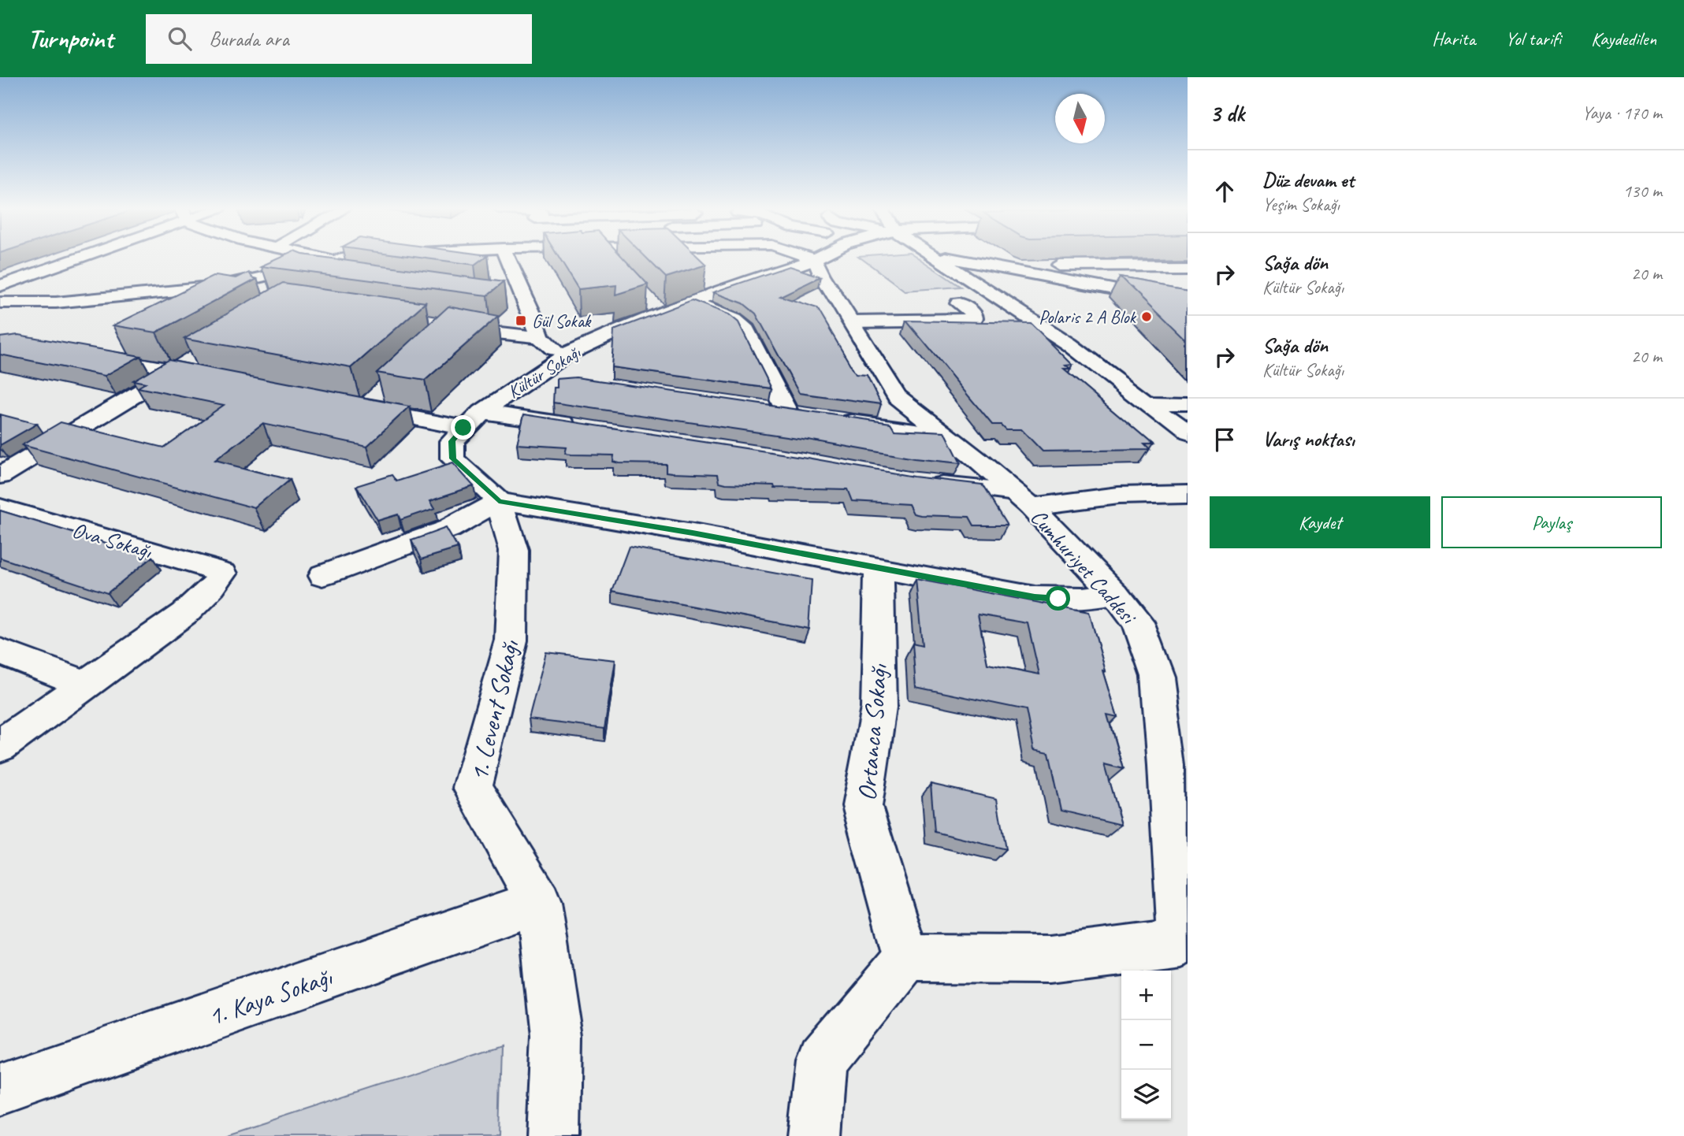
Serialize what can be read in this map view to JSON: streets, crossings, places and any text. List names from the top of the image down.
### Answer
{
  "streets": {
    "street": [
      "Kültür Sokağı",
      "Ova Sokağı",
      "Cumhuriyet Caddesi",
      "1. Levent Sokağı",
      "Ortanca Sokağı",
      "1. Kaya Sokağı"
    ]
  },
  "crossings": [
    ["Kültür Sokağı", "1. Levent Sokağı"],
    ["Cumhuriyet Caddesi", "Ortanca Sokağı"],
    ["1. Levent Sokağı", "1. Kaya Sokağı"]
  ],
  "places": {
    "other": ["Polaris 2 A Blok"],
    "transit": ["Gül Sokak"]
  },
  "north": "bottom",
  "page": {
    "header": "Turnpoint",
    "search": "Burada ara",
    "nav": ["Harita", "Yol tarifi", "Kaydedilen"],
    "heading": ["3 dk", "Yaya · 170 m"],
    "list": [
      ["Düz devam et", "Yeşim Sokağı", "130 m"],
      ["Sağa dön", "Kültür Sokağı", "20 m"],
      ["Sağa dön", "Kültür Sokağı", "20 m"],
      "Varış noktası"
    ],
    "buttons": ["Kaydet", "Paylaş"],
    "map_buttons": ["+", "−"]
  }
}
